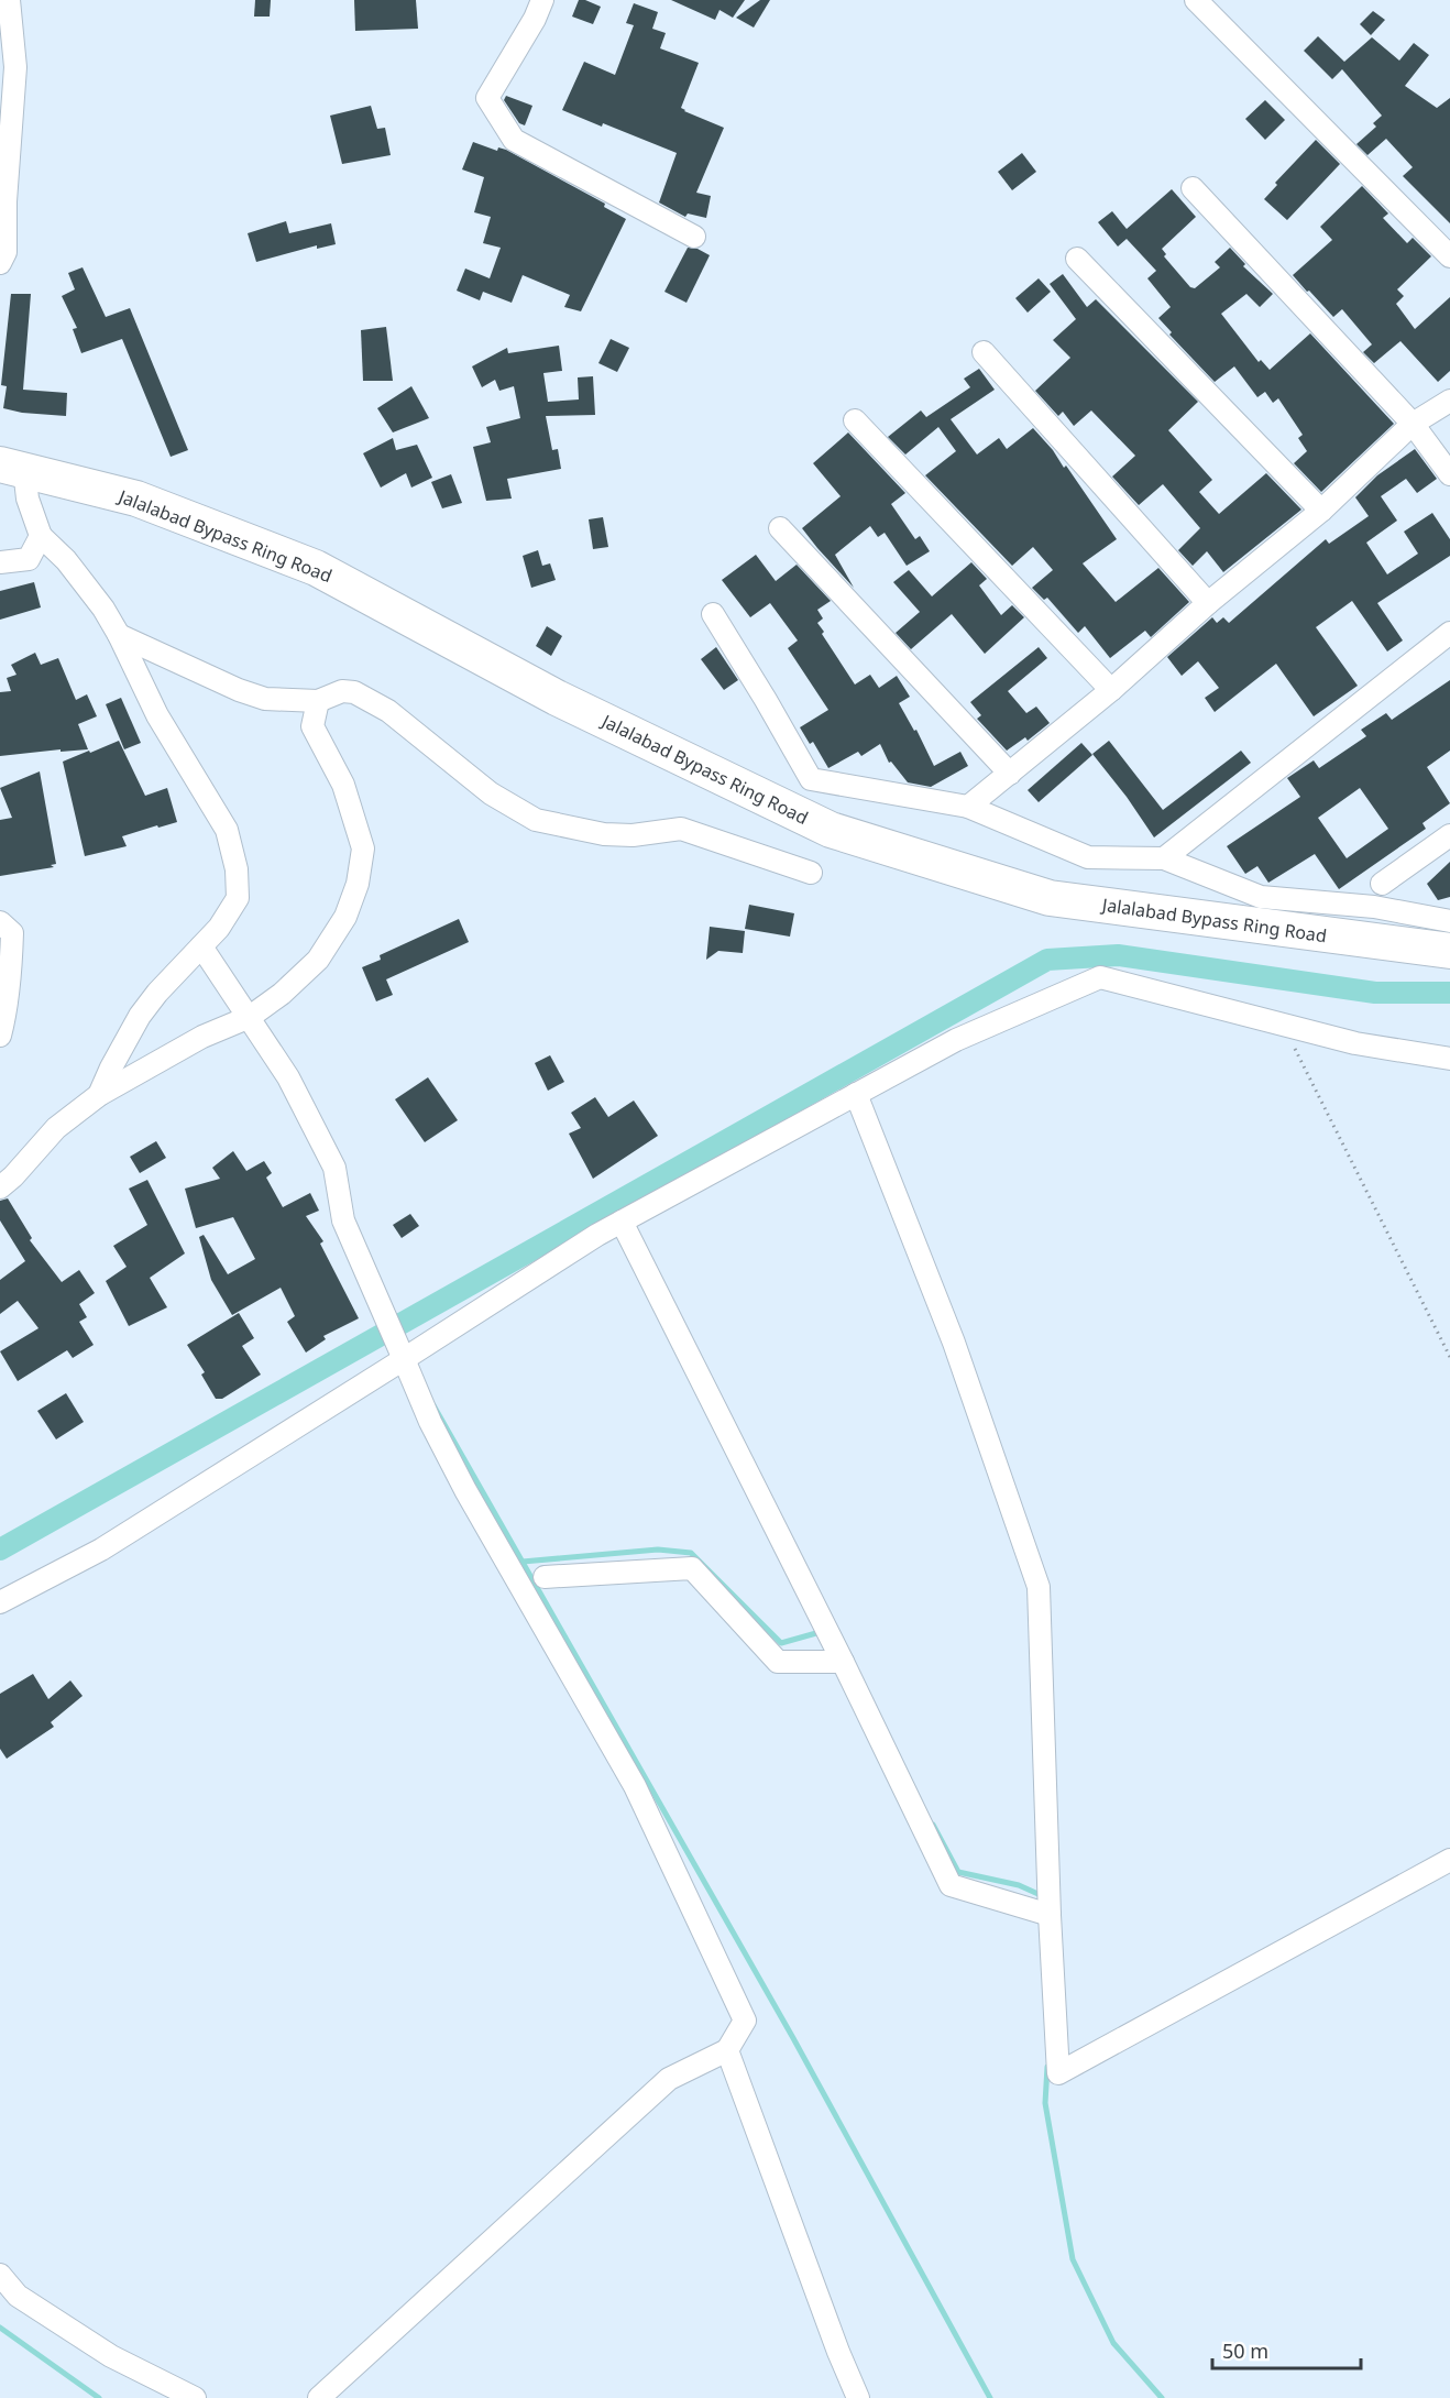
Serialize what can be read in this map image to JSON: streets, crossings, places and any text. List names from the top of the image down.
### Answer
{
  "streets": {
    "highway": ["Jalalabad Bypass Ring Road"]
  },
  "scale_bar": "50 m"
}
